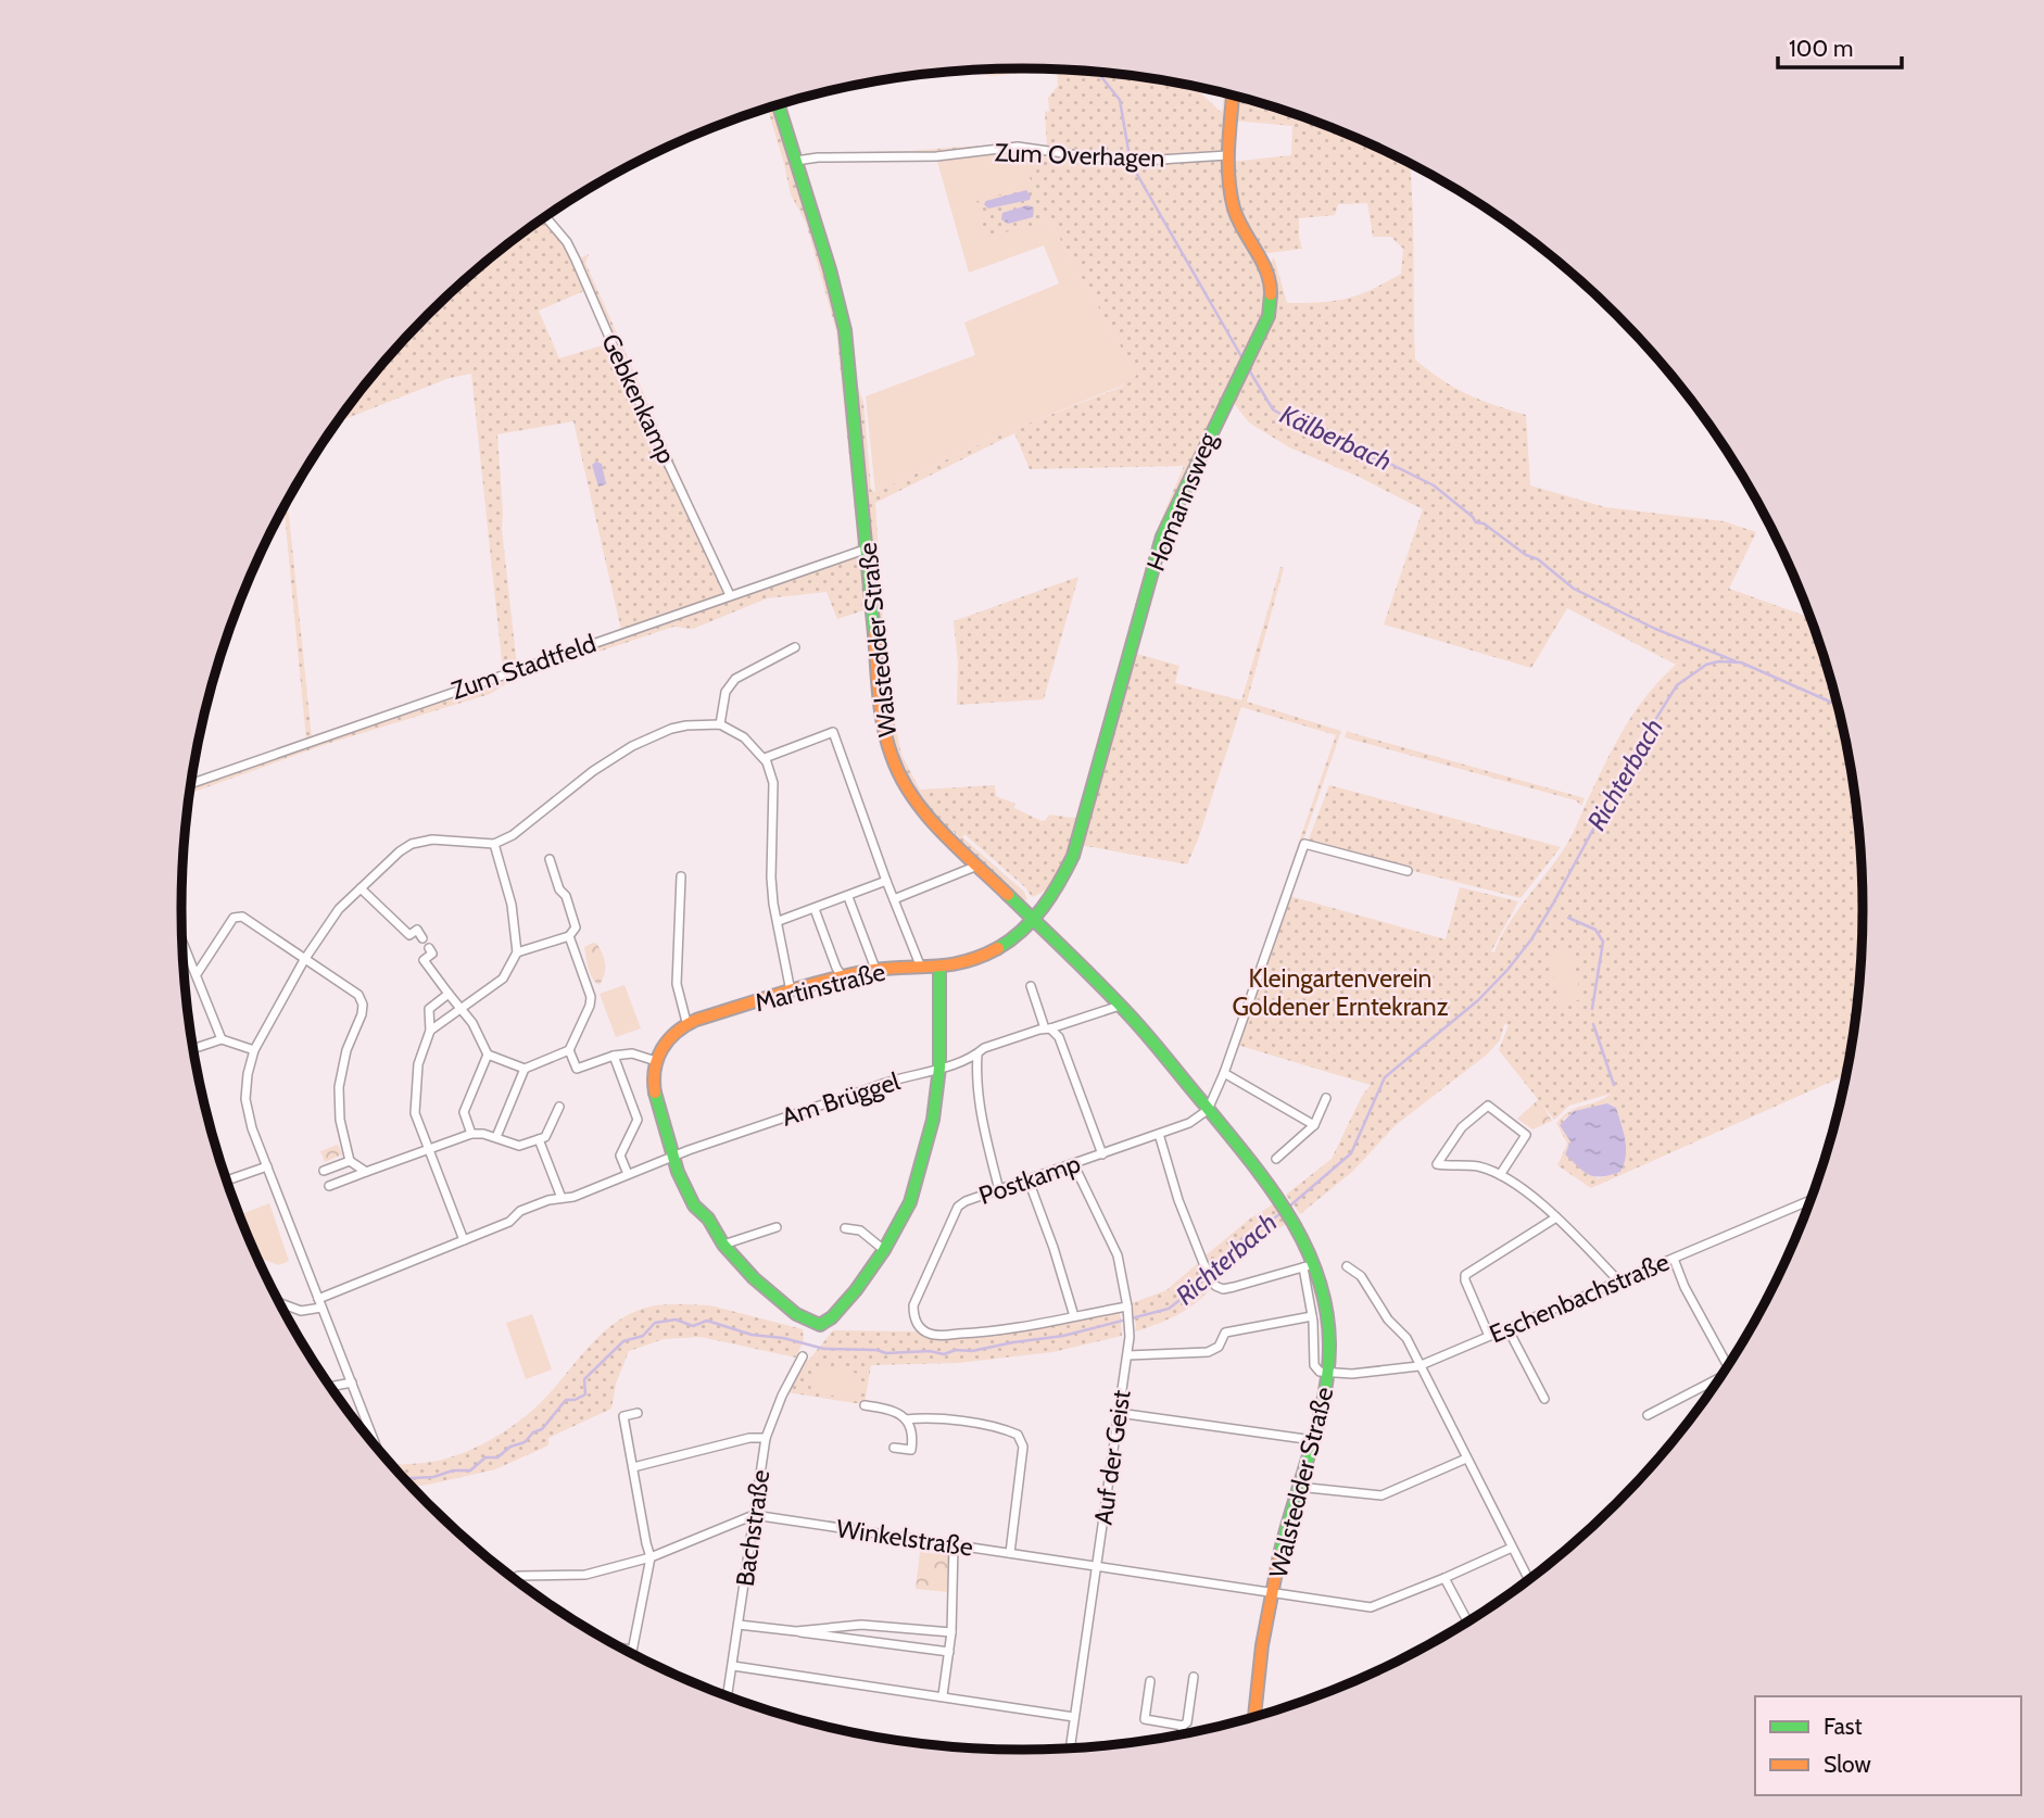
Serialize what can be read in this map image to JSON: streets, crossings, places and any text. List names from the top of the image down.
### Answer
{
  "streets": {
    "street": [
      "Zum Overhagen",
      "Gebkenkamp",
      "Homannsweg",
      "Walstedder Straße",
      "Zum Stadtfeld",
      "Martinstraße",
      "Am Brüggel",
      "Postkamp",
      "Eschenbachstraße",
      "Auf der Geist",
      "Bachstraße",
      "Winkelstraße"
    ]
  },
  "crossings": [
    ["Zum Overhagen", "Homannsweg"],
    ["Zum Overhagen", "Walstedder Straße"],
    ["Gebkenkamp", "Zum Stadtfeld"],
    ["Homannsweg", "Walstedder Straße"],
    ["Homannsweg", "Martinstraße"],
    ["Walstedder Straße", "Zum Stadtfeld"],
    ["Walstedder Straße", "Martinstraße"],
    ["Walstedder Straße", "Am Brüggel"],
    ["Walstedder Straße", "Postkamp"],
    ["Walstedder Straße", "Eschenbachstraße"],
    ["Walstedder Straße", "Winkelstraße"],
    ["Postkamp", "Auf der Geist"],
    ["Auf der Geist", "Winkelstraße"],
    ["Bachstraße", "Winkelstraße"]
  ],
  "water": ["Kälberbach", "Richterbach"],
  "parks": ["Kleingartenverein Goldener Erntekranz"],
  "legend": ["Fast", "Slow"],
  "scale_bar": "100 m"
}
